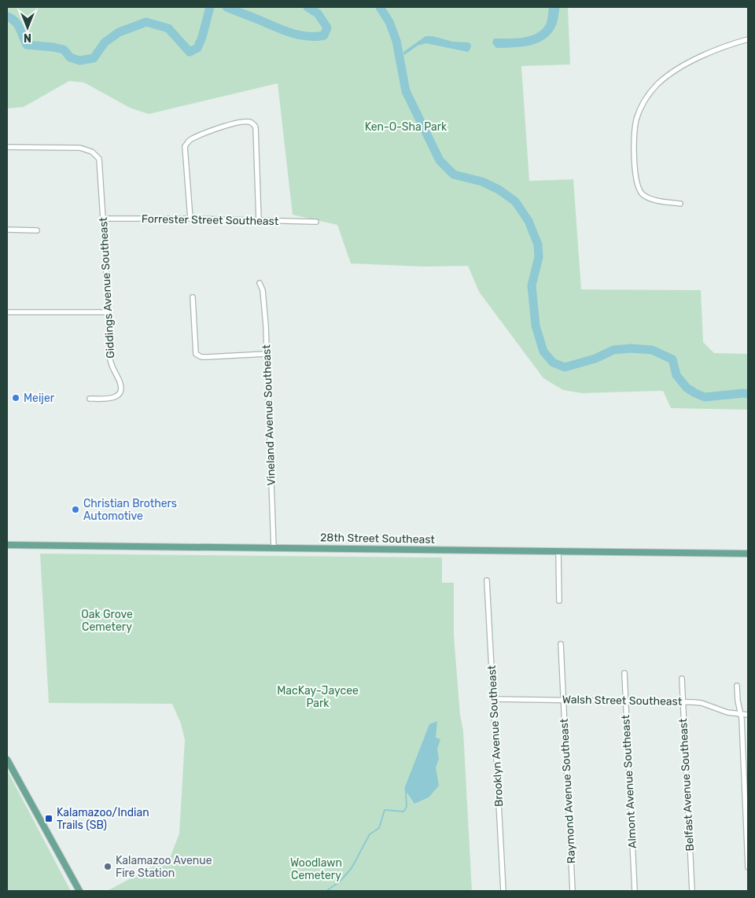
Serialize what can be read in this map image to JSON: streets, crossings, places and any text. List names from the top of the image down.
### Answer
{
  "streets": {
    "main road": ["28th Street Southeast"],
    "street": [
      "Forrester Street Southeast",
      "Giddings Avenue Southeast",
      "Vineland Avenue Southeast",
      "Walsh Street Southeast",
      "Brooklyn Avenue Southeast",
      "Almont Avenue Southeast",
      "Belfast Avenue Southeast",
      "Raymond Avenue Southeast"
    ]
  },
  "crossings": [
    ["Forrester Street Southeast", "Giddings Avenue Southeast"],
    ["Vineland Avenue Southeast", "28th Street Southeast"],
    ["Walsh Street Southeast", "Brooklyn Avenue Southeast"],
    ["Walsh Street Southeast", "Almont Avenue Southeast"],
    ["Walsh Street Southeast", "Belfast Avenue Southeast"],
    ["Walsh Street Southeast", "Raymond Avenue Southeast"]
  ],
  "parks": [
    "Ken-O-Sha Park",
    "Oak Grove Cemetery",
    "MacKay-Jaycee Park",
    "Woodlawn Cemetery"
  ],
  "places": {
    "other": ["Meijer", "Christian Brothers Automotive", "Kalamazoo Avenue Fire Station"],
    "transit": ["Kalamazoo/Indian Trails (SB)"]
  },
  "north": "bottom"
}
